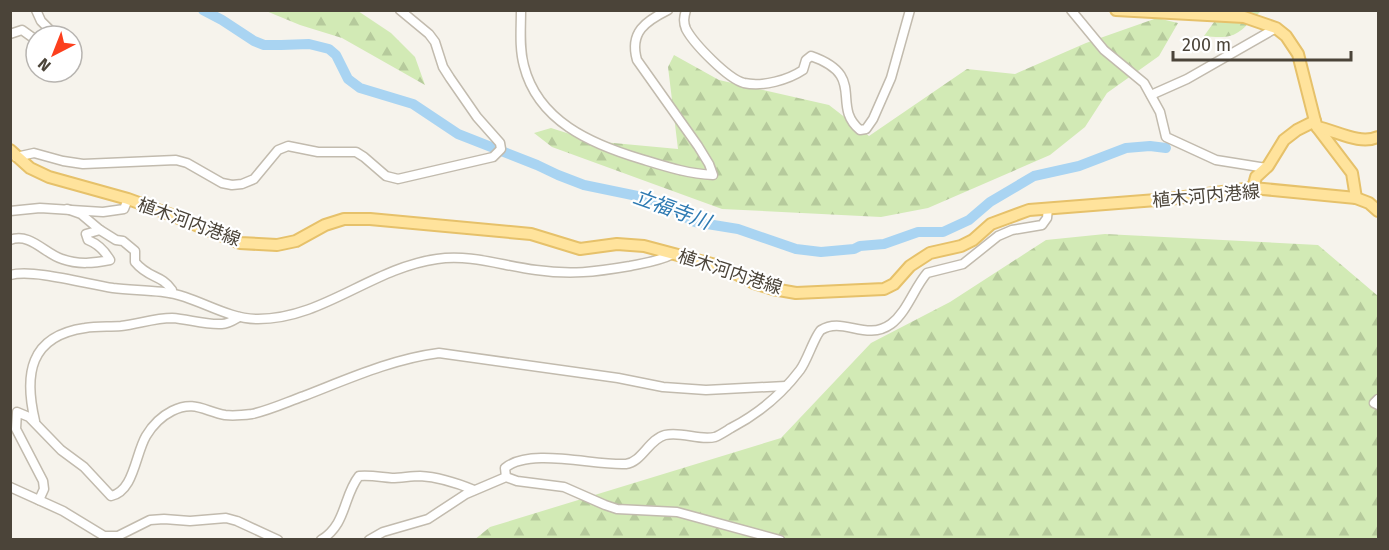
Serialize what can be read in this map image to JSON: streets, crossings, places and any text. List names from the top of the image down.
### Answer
{
  "streets": {
    "main road": ["植木河内港線"]
  },
  "water": ["立福寺川"],
  "scale_bar": "200 m",
  "north": "bottom left"
}
